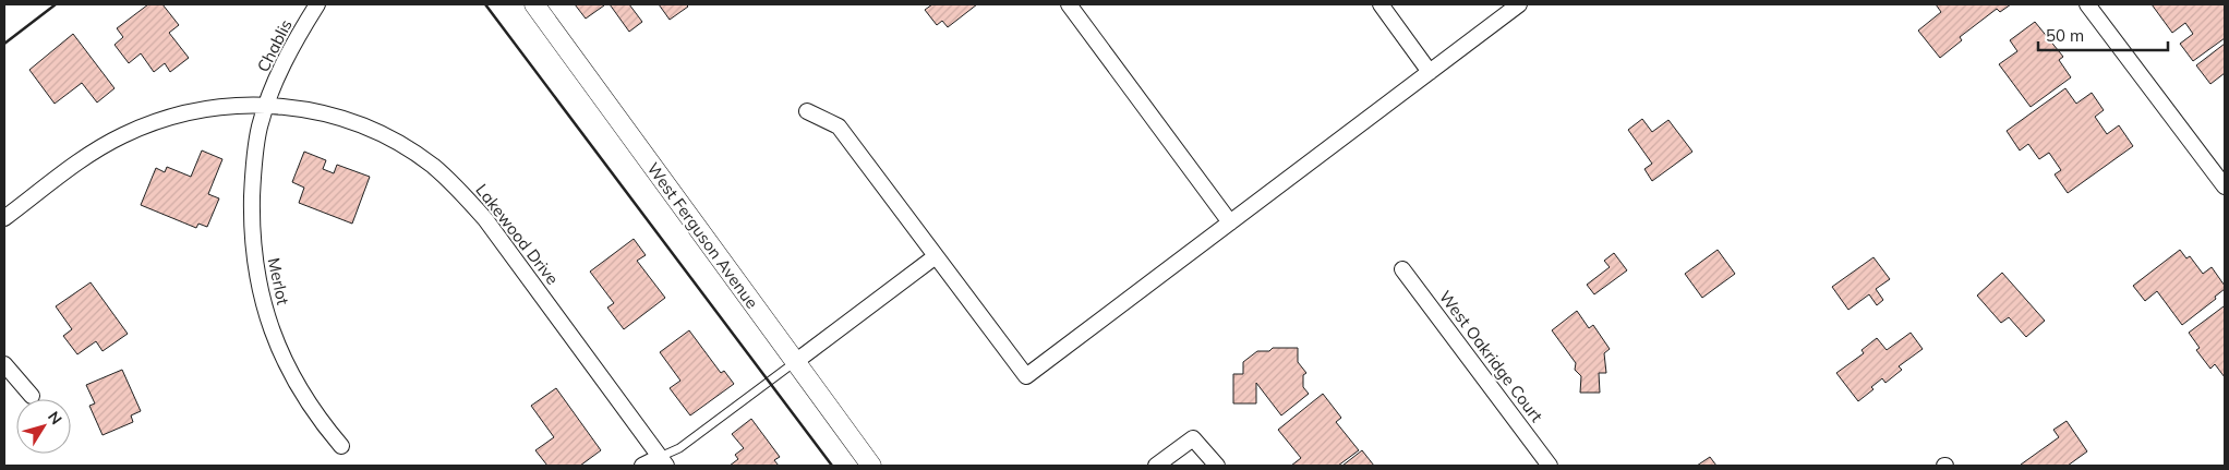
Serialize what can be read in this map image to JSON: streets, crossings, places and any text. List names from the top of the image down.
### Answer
{
  "streets": {
    "street": [
      "Chablis",
      "Lakewood Drive",
      "West Ferguson Avenue",
      "Merlot",
      "West Oakridge Court"
    ]
  },
  "crossings": [
    ["Chablis", "Lakewood Drive"],
    ["Chablis", "Merlot"],
    ["Lakewood Drive", "Merlot"]
  ],
  "scale_bar": "50 m",
  "north": "top right"
}
